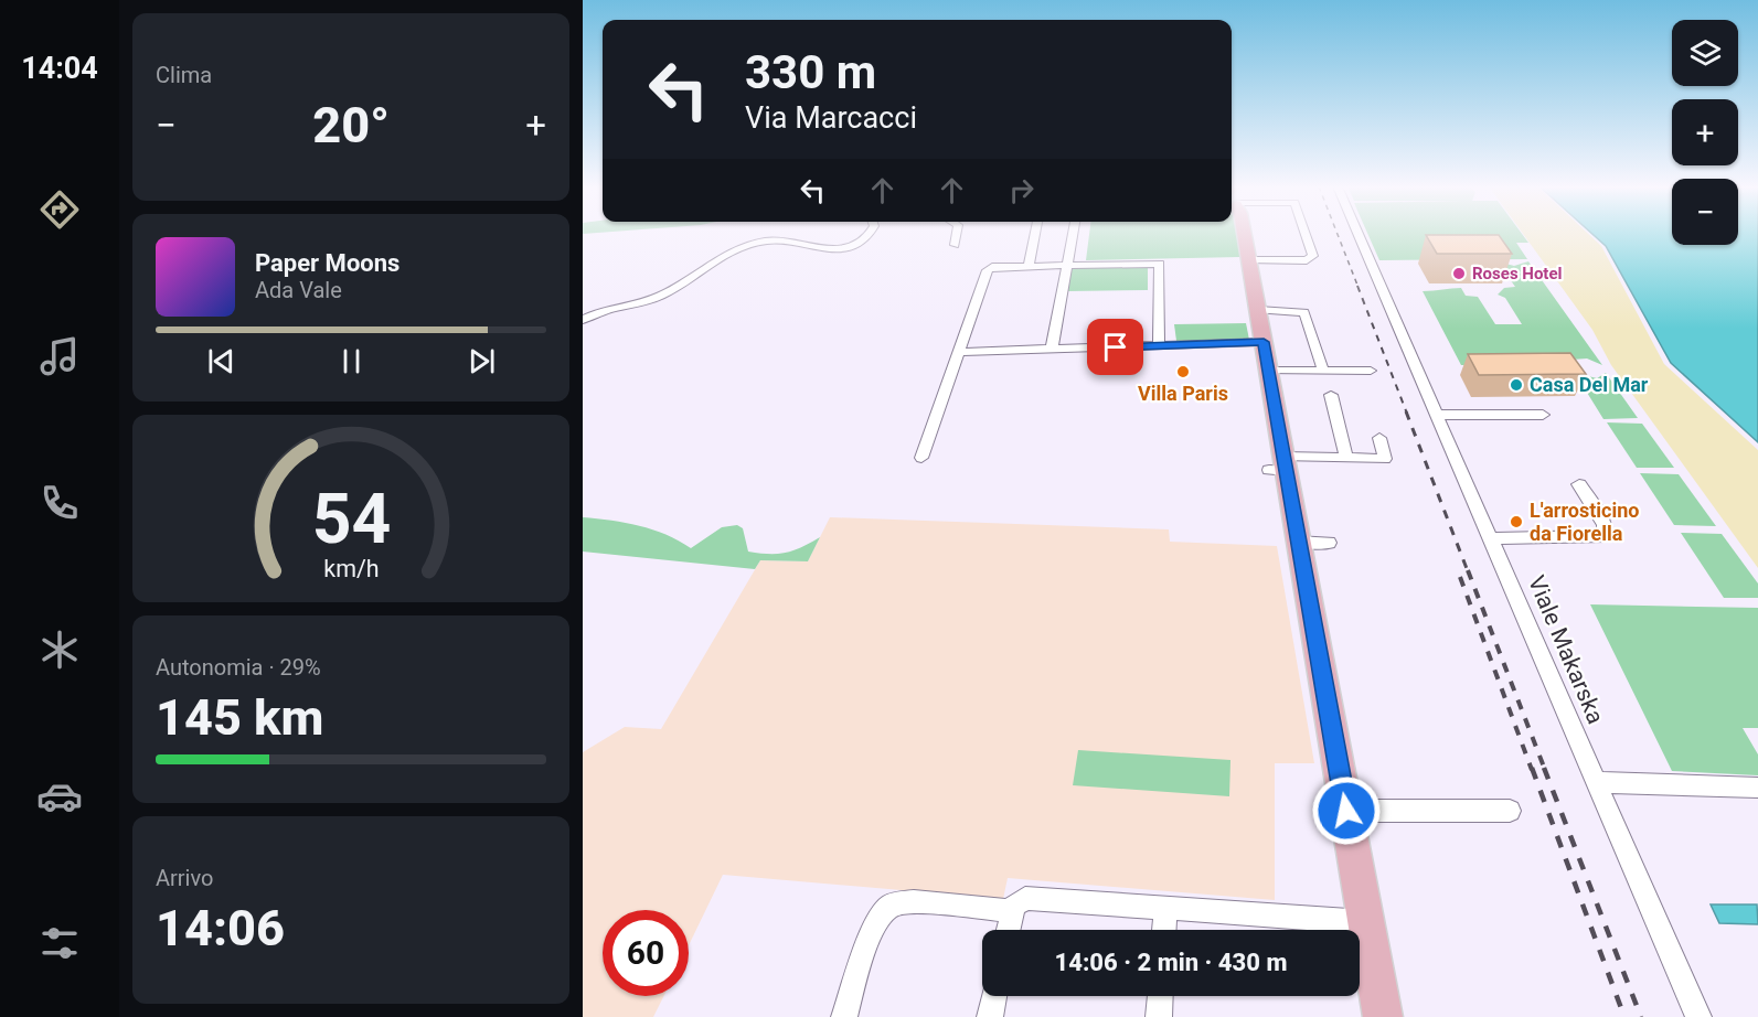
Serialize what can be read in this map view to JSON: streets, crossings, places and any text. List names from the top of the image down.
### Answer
{
  "streets": {
    "street": ["Viale Makarska"]
  },
  "places": [
    "Roses Hotel",
    "Villa Paris",
    "Casa Del Mar",
    "L'arrosticino da Fiorella"
  ],
  "page": {
    "tabs": "14:04",
    "tile": [
      "Clima",
      ["Autonomia · 29%", "145 km"],
      ["Arrivo", "14:06"]
    ],
    "map_buttons": ["+", "−"],
    "turn": ["330 m", "Via Marcacci"],
    "heat": ["−", "20°", "+"],
    "song": ["Paper Moons", "Ada Vale"],
    "limit": "60",
    "trip": "14:06 · 2 min · 430 m",
    "gauge": ["54", "km/h"]
  }
}
